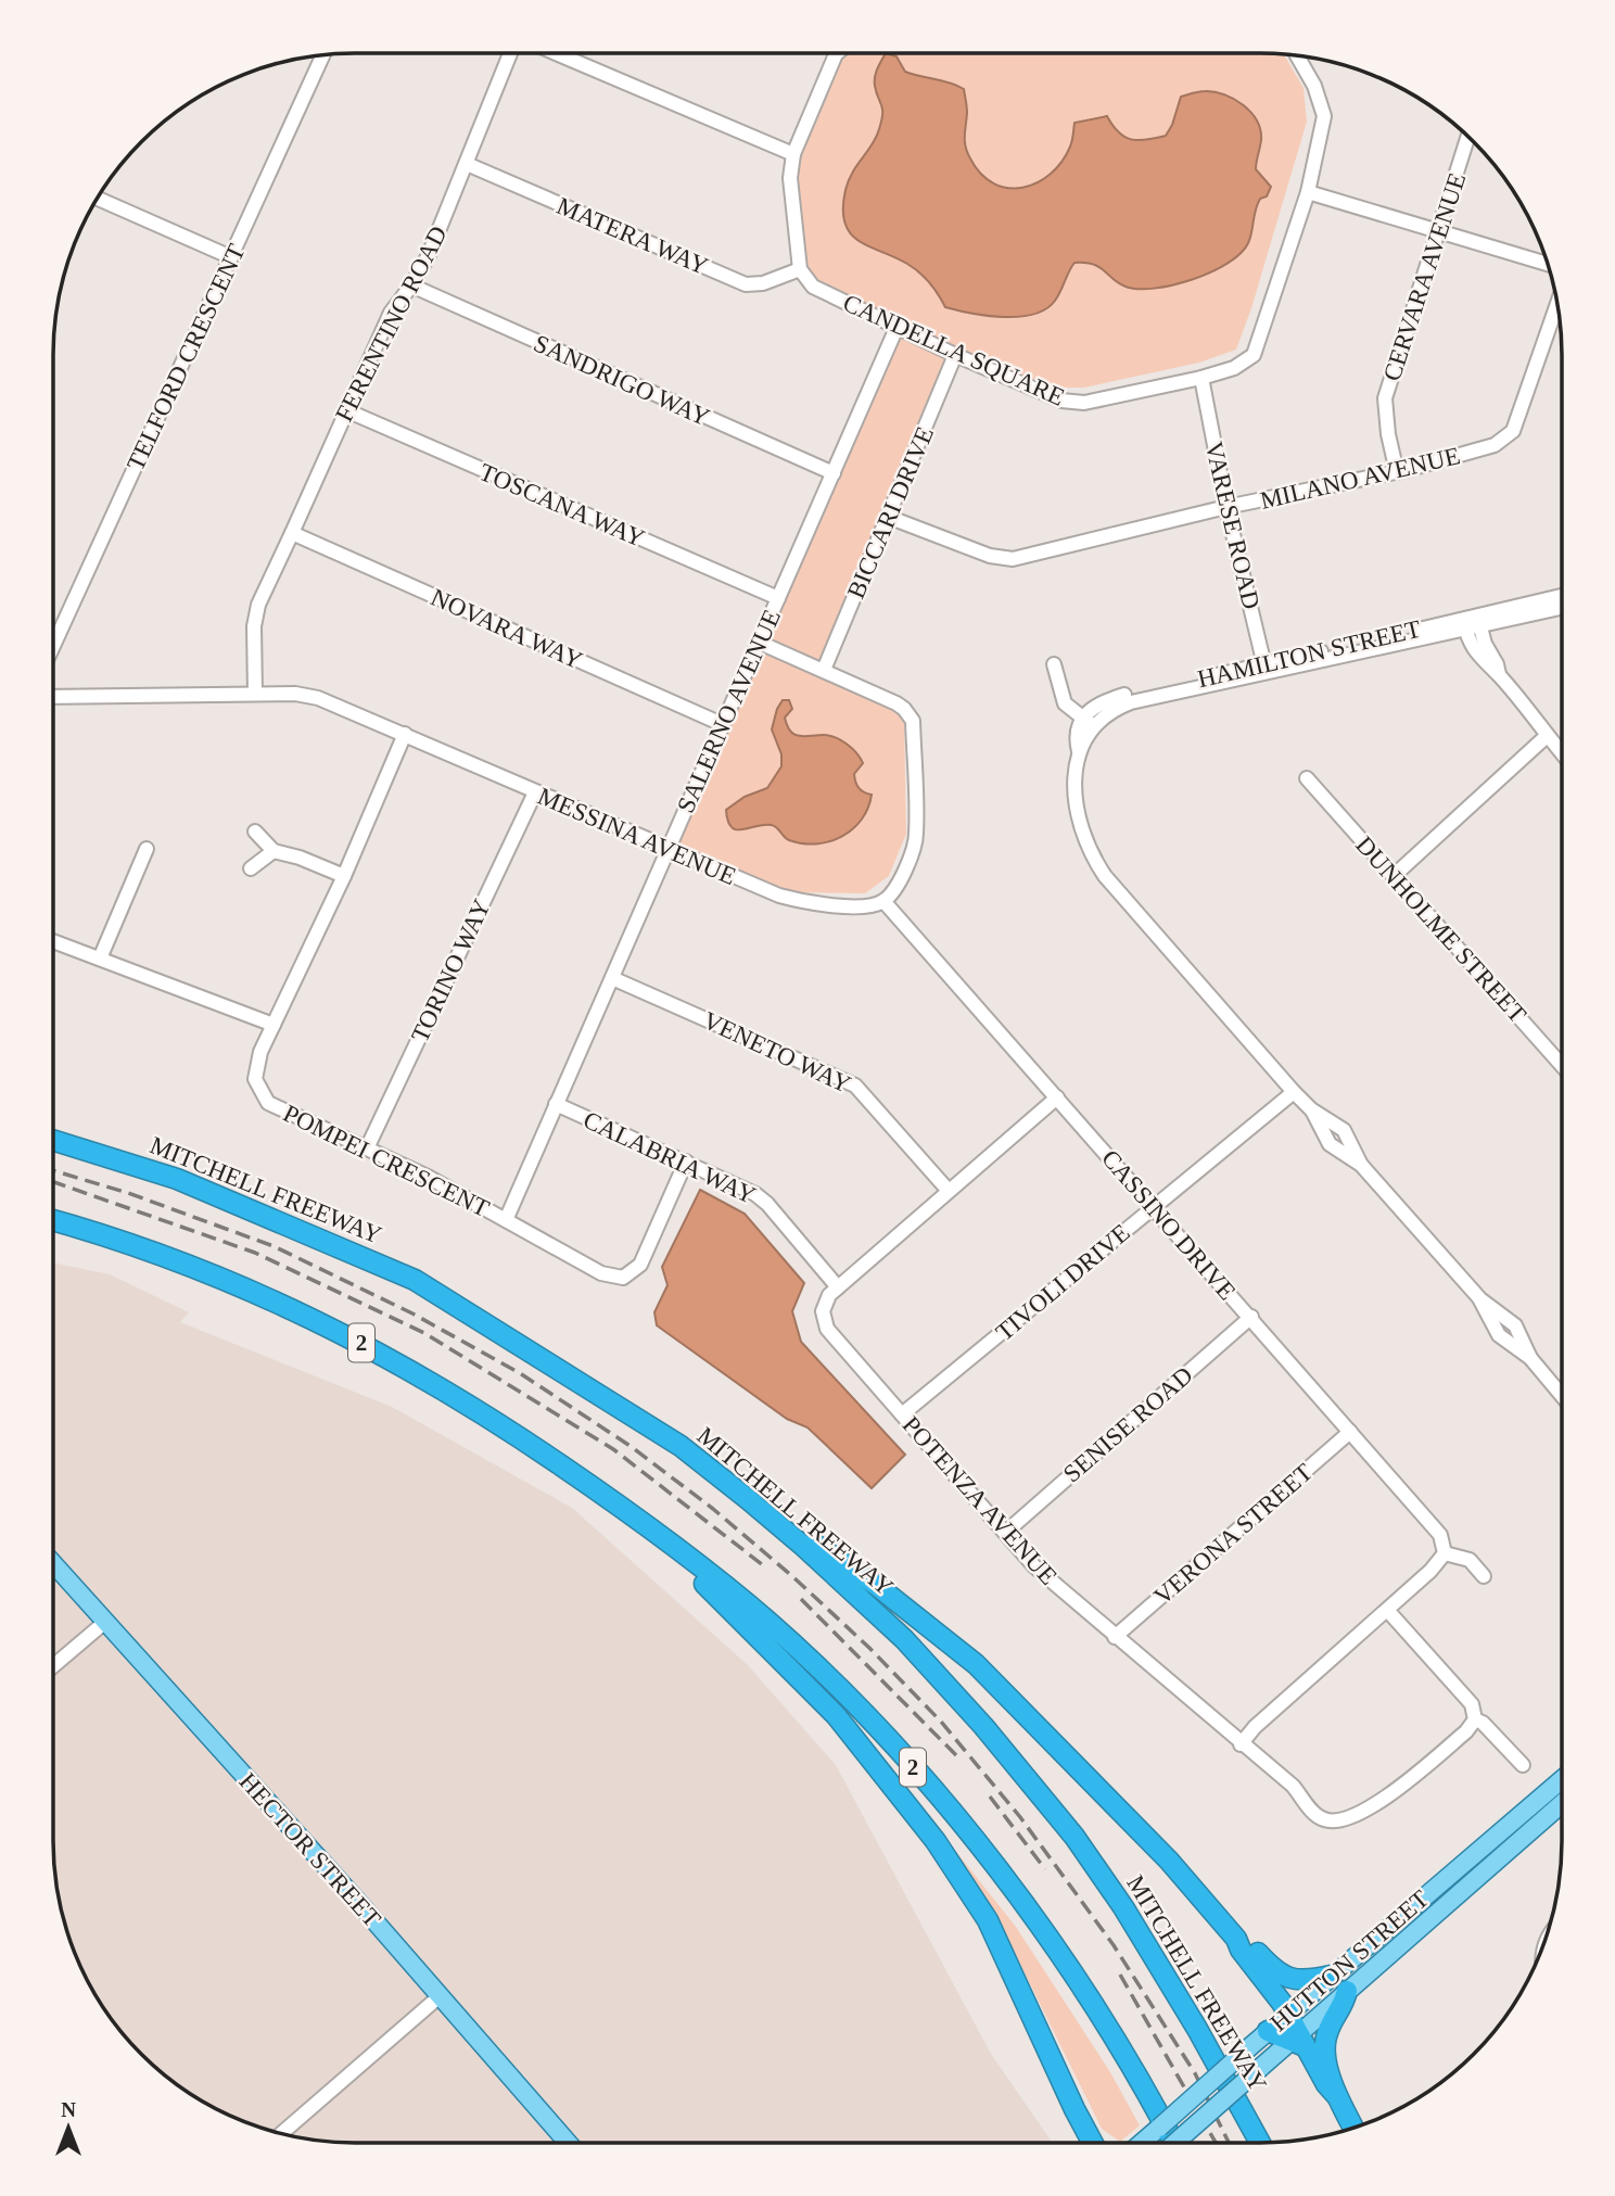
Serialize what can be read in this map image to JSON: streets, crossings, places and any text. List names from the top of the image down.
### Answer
{
  "streets": {
    "highway": ["MITCHELL FREEWAY", "2"],
    "main road": ["HECTOR STREET", "HUTTON STREET"],
    "street": [
      "MATERA WAY",
      "CERVARA AVENUE",
      "FERENTINO ROAD",
      "CANDELLA SQUARE",
      "TELFORD CRESCENT",
      "SANDRIGO WAY",
      "MILANO AVENUE",
      "TOSCANA WAY",
      "BICCARI DRIVE",
      "VARESE ROAD",
      "NOVARA WAY",
      "HAMILTON STREET",
      "SALERNO AVENUE",
      "MESSINA AVENUE",
      "DUNHOLME STREET",
      "TORINO WAY",
      "VENETO WAY",
      "CALABRIA WAY",
      "POMPEI CRESCENT",
      "CASSINO DRIVE",
      "TIVOLI DRIVE",
      "SENISE ROAD",
      "POTENZA AVENUE",
      "VERONA STREET"
    ]
  },
  "crossings": [
    ["MATERA WAY", "FERENTINO ROAD"],
    ["MATERA WAY", "CANDELLA SQUARE"],
    ["CERVARA AVENUE", "MILANO AVENUE"],
    ["FERENTINO ROAD", "SANDRIGO WAY"],
    ["FERENTINO ROAD", "TOSCANA WAY"],
    ["FERENTINO ROAD", "NOVARA WAY"],
    ["FERENTINO ROAD", "MESSINA AVENUE"],
    ["CANDELLA SQUARE", "BICCARI DRIVE"],
    ["CANDELLA SQUARE", "VARESE ROAD"],
    ["CANDELLA SQUARE", "SALERNO AVENUE"],
    ["SANDRIGO WAY", "SALERNO AVENUE"],
    ["MILANO AVENUE", "BICCARI DRIVE"],
    ["MILANO AVENUE", "VARESE ROAD"],
    ["TOSCANA WAY", "SALERNO AVENUE"],
    ["VARESE ROAD", "HAMILTON STREET"],
    ["NOVARA WAY", "SALERNO AVENUE"],
    ["HAMILTON STREET", "TIVOLI DRIVE"],
    ["SALERNO AVENUE", "MESSINA AVENUE"],
    ["SALERNO AVENUE", "VENETO WAY"],
    ["SALERNO AVENUE", "CALABRIA WAY"],
    ["SALERNO AVENUE", "POMPEI CRESCENT"],
    ["MESSINA AVENUE", "TORINO WAY"],
    ["MESSINA AVENUE", "POMPEI CRESCENT"],
    ["MESSINA AVENUE", "CASSINO DRIVE"],
    ["TORINO WAY", "POMPEI CRESCENT"],
    ["VENETO WAY", "POTENZA AVENUE"],
    ["CALABRIA WAY", "POMPEI CRESCENT"],
    ["CALABRIA WAY", "POTENZA AVENUE"],
    ["CASSINO DRIVE", "TIVOLI DRIVE"],
    ["CASSINO DRIVE", "SENISE ROAD"],
    ["CASSINO DRIVE", "POTENZA AVENUE"],
    ["CASSINO DRIVE", "VERONA STREET"],
    ["TIVOLI DRIVE", "POTENZA AVENUE"],
    ["SENISE ROAD", "POTENZA AVENUE"],
    ["POTENZA AVENUE", "VERONA STREET"]
  ],
  "north": "top"
}
